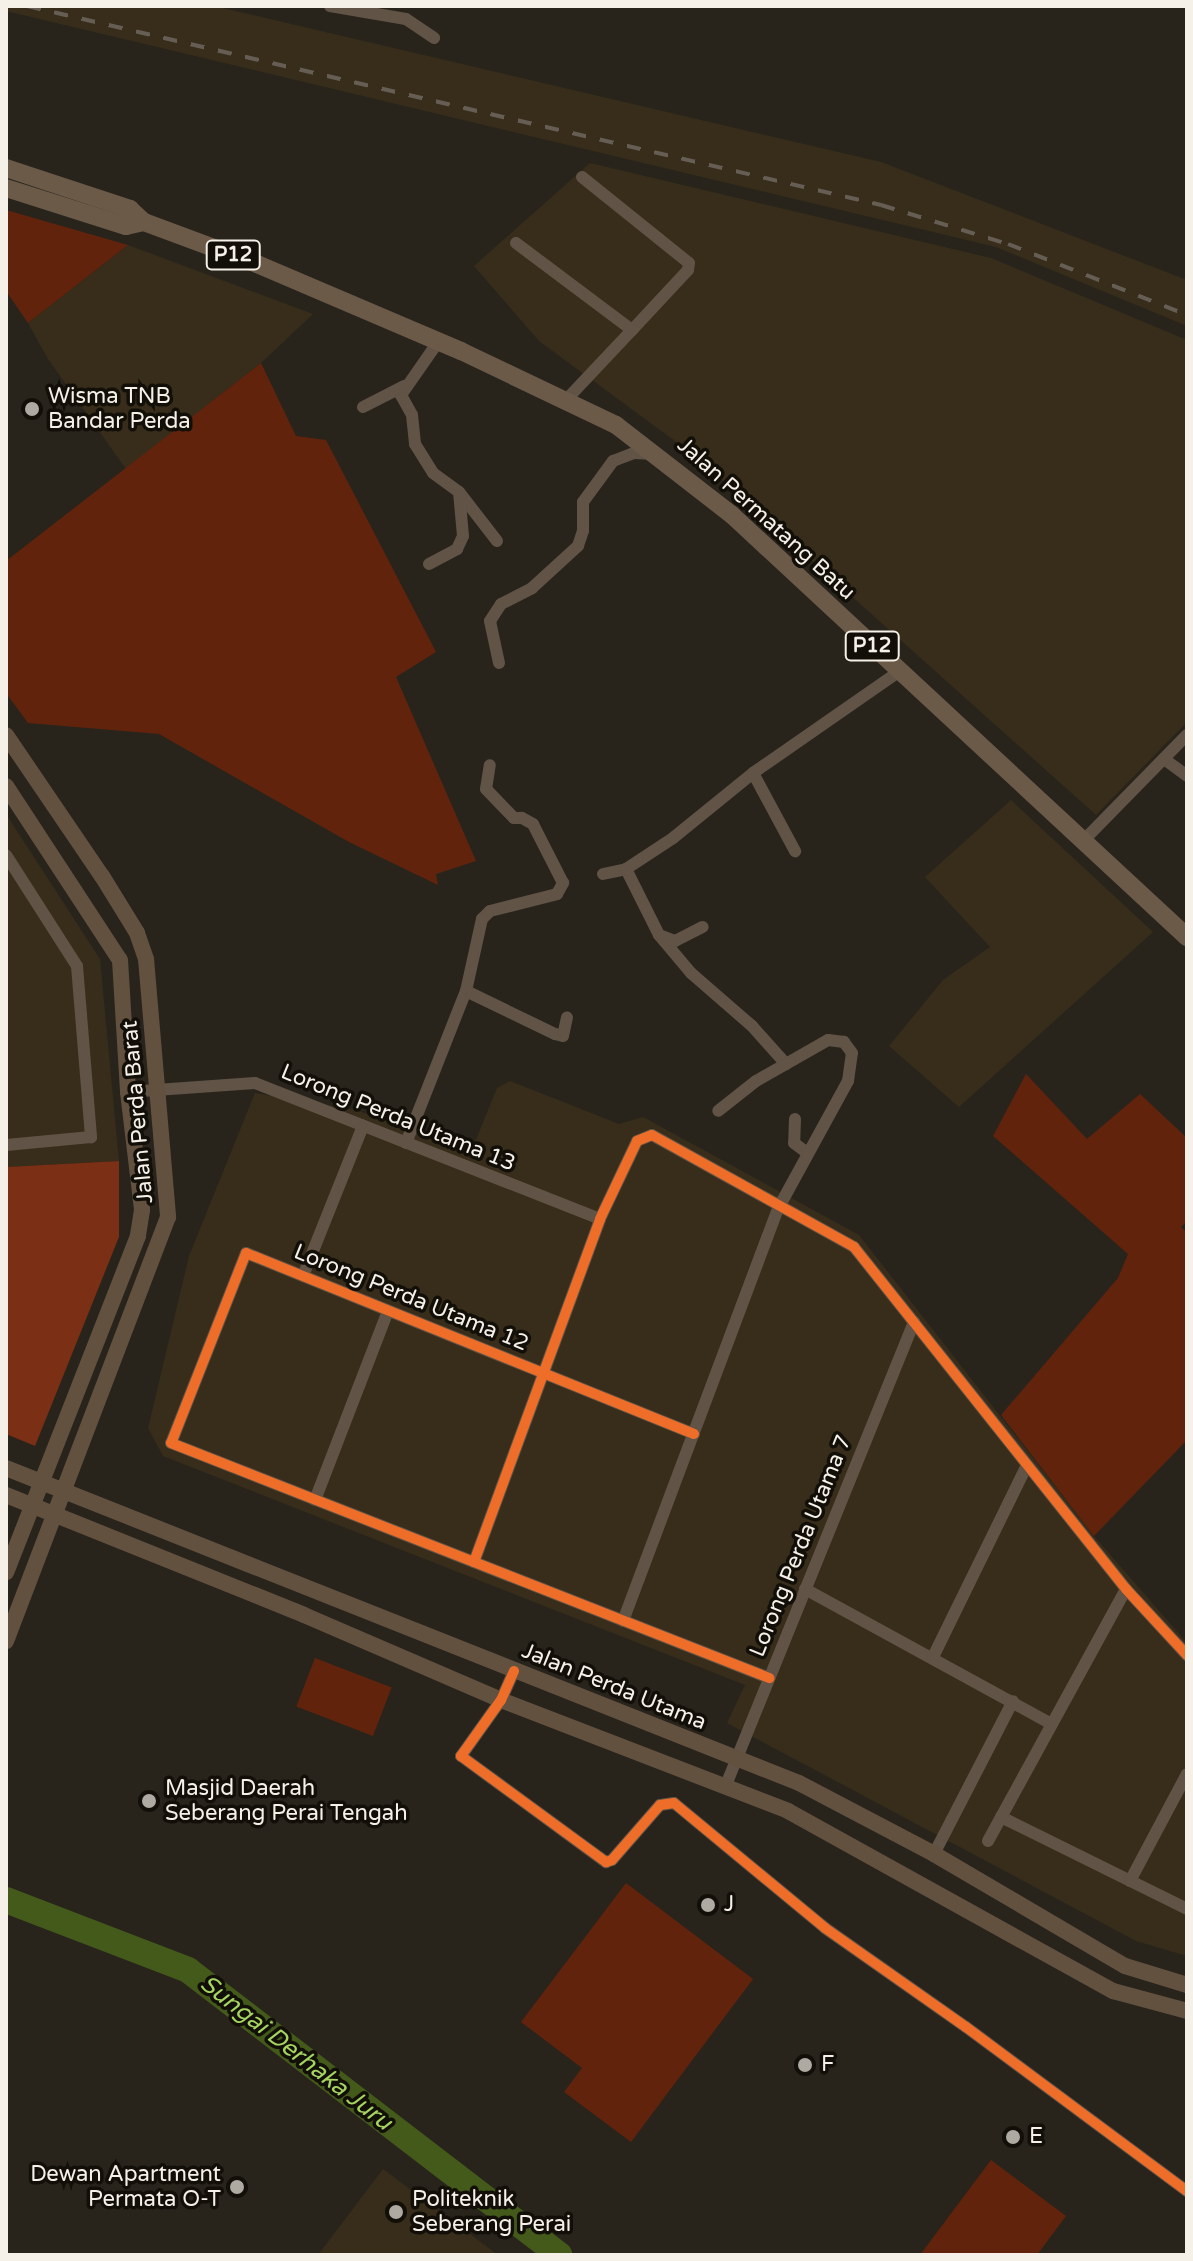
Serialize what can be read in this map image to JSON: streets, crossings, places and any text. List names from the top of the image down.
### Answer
{
  "streets": {
    "main road": ["P12", "Jalan Permatang Batu"],
    "street": [
      "Jalan Perda Barat",
      "Lorong Perda Utama 13",
      "Lorong Perda Utama 12",
      "Lorong Perda Utama 7",
      "Jalan Perda Utama"
    ]
  },
  "crossings": [
    ["Jalan Perda Barat", "Lorong Perda Utama 13"],
    ["Jalan Perda Barat", "Jalan Perda Utama"],
    ["Lorong Perda Utama 7", "Jalan Perda Utama"]
  ],
  "water": ["Sungai Derhaka Juru"],
  "places": [
    "Wisma TNB Bandar Perda",
    "Masjid Daerah Seberang Perai Tengah",
    "J",
    "F",
    "E",
    "Dewan Apartment Permata O-T",
    "Politeknik Seberang Perai"
  ]
}
